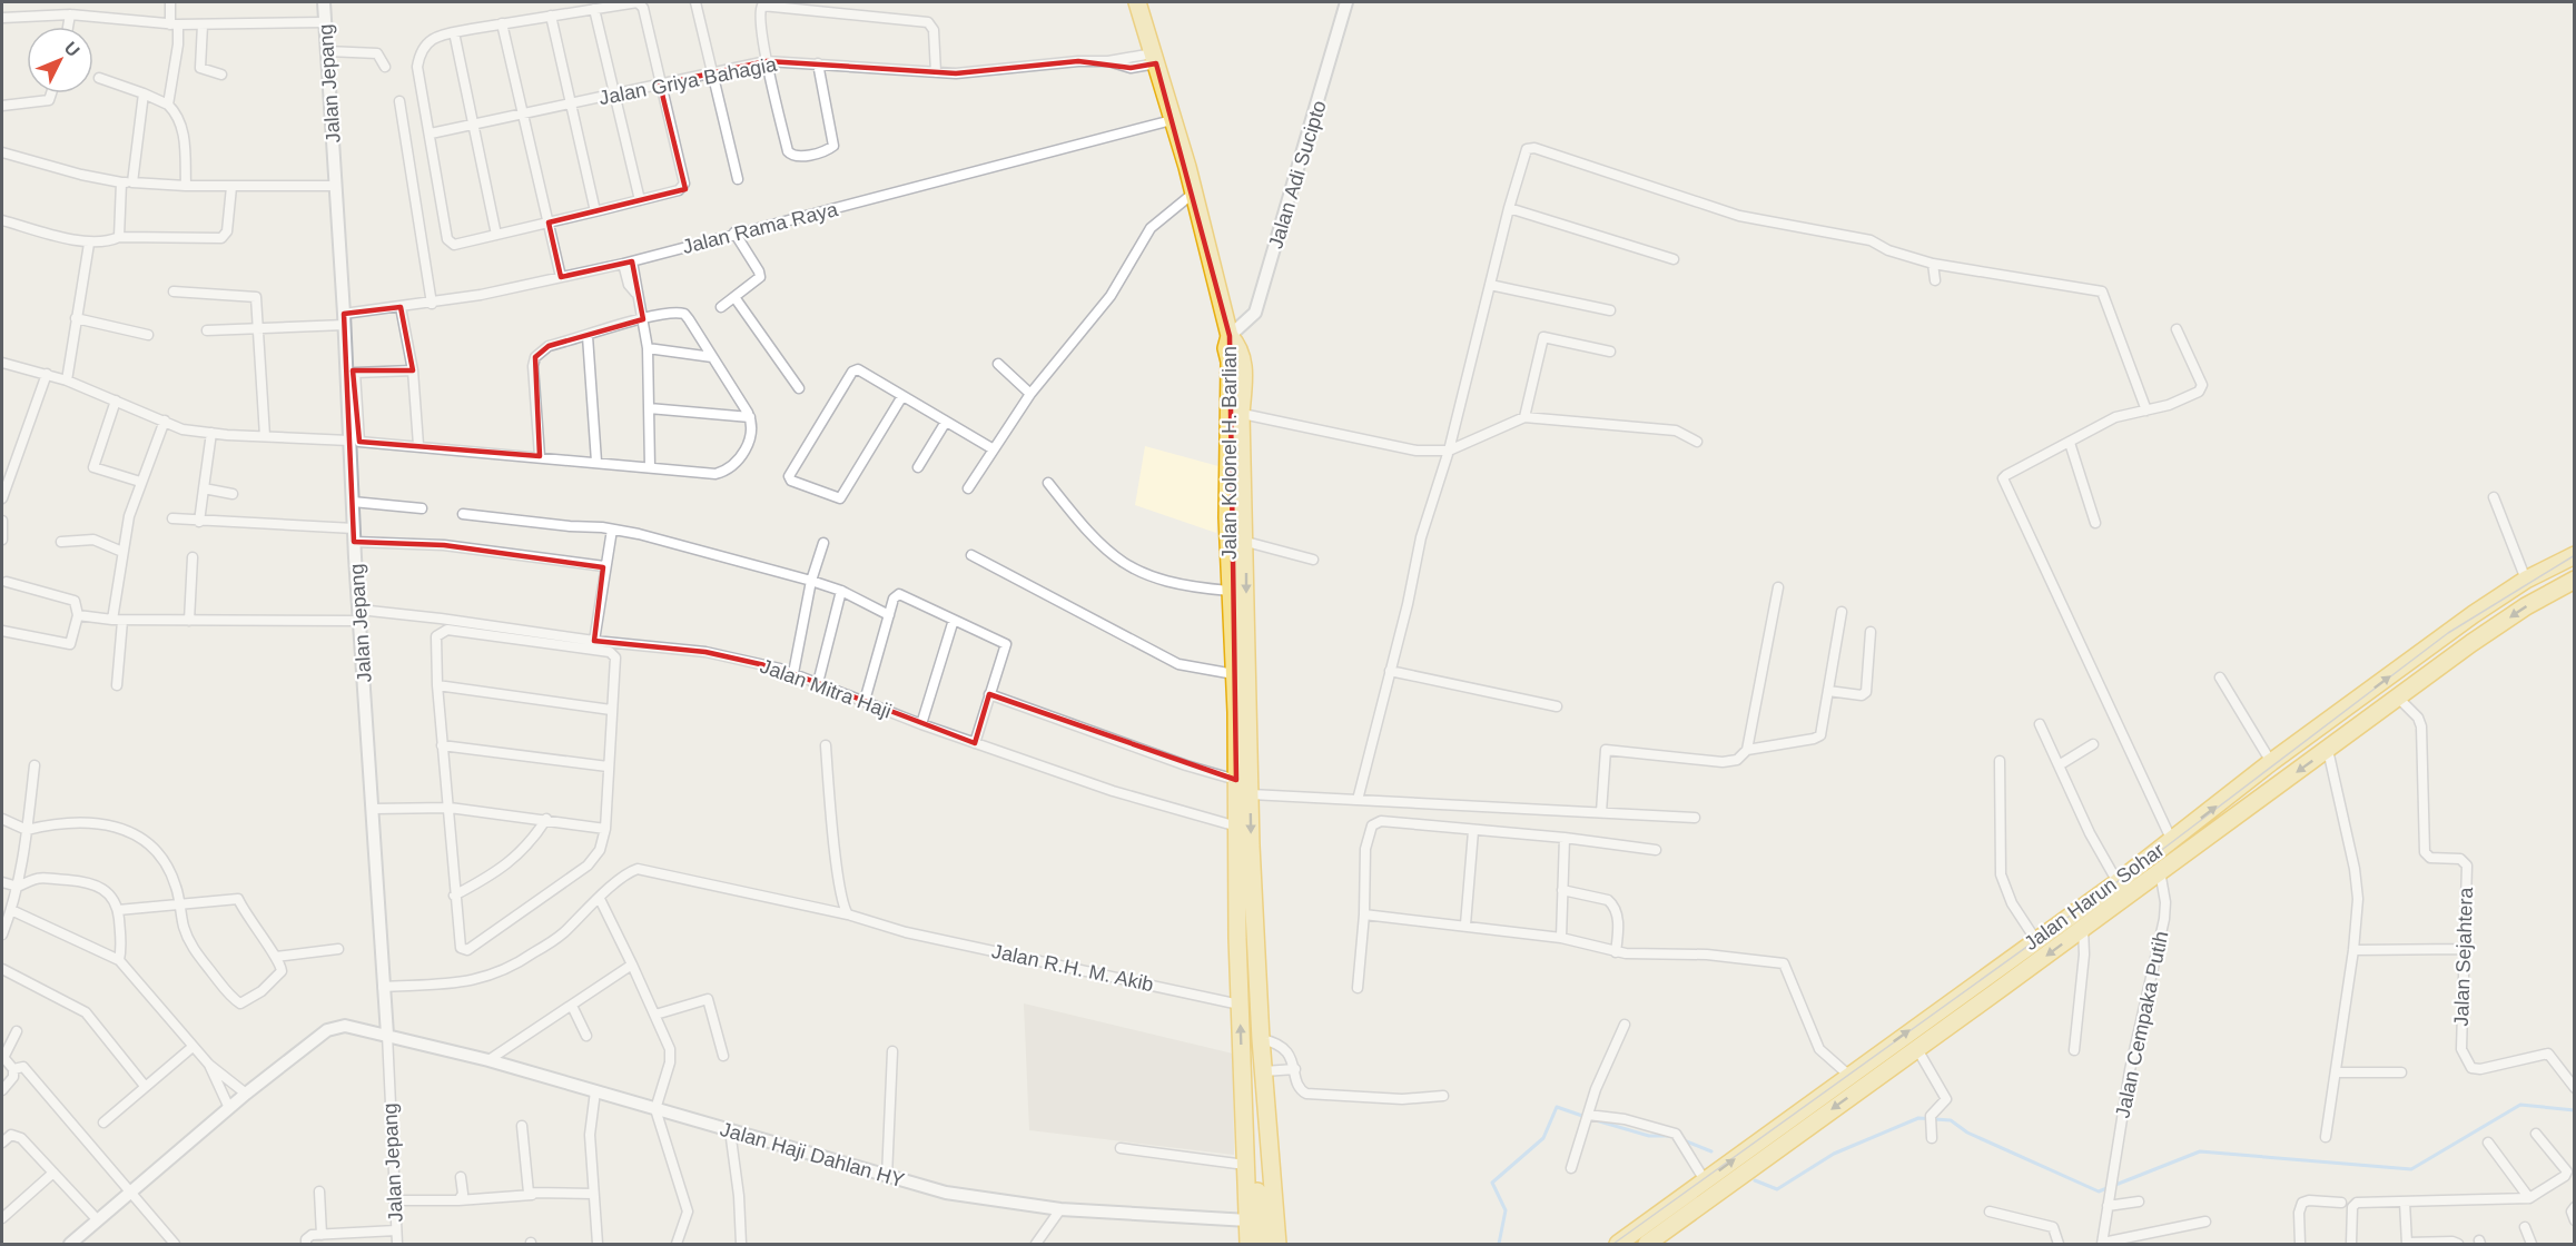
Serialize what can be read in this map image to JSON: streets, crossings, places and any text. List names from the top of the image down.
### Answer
{
  "streets": {
    "highway": ["Jalan Kolonel H. Barlian", "Jalan Harun Sohar"],
    "street": [
      "Jalan Griya Bahagia",
      "Jalan Jepang",
      "Jalan Adi Sucipto",
      "Jalan Rama Raya",
      "Jalan Mitra Haji",
      "Jalan Sejahtera",
      "Jalan R.H. M. Akib",
      "Jalan Cempaka Putih",
      "Jalan Haji Dahlan HY"
    ]
  },
  "crossings": [
    ["Jalan Griya Bahagia", "Jalan Kolonel H. Barlian"],
    ["Jalan Jepang", "Jalan Rama Raya"],
    ["Jalan Jepang", "Jalan Mitra Haji"],
    ["Jalan Jepang", "Jalan Haji Dahlan HY"],
    ["Jalan Adi Sucipto", "Jalan Kolonel H. Barlian"],
    ["Jalan Rama Raya", "Jalan Kolonel H. Barlian"],
    ["Jalan Kolonel H. Barlian", "Jalan Mitra Haji"],
    ["Jalan Kolonel H. Barlian", "Jalan R.H. M. Akib"],
    ["Jalan Harun Sohar", "Jalan Sejahtera"],
    ["Jalan Harun Sohar", "Jalan Cempaka Putih"]
  ],
  "north": "top right"
}
